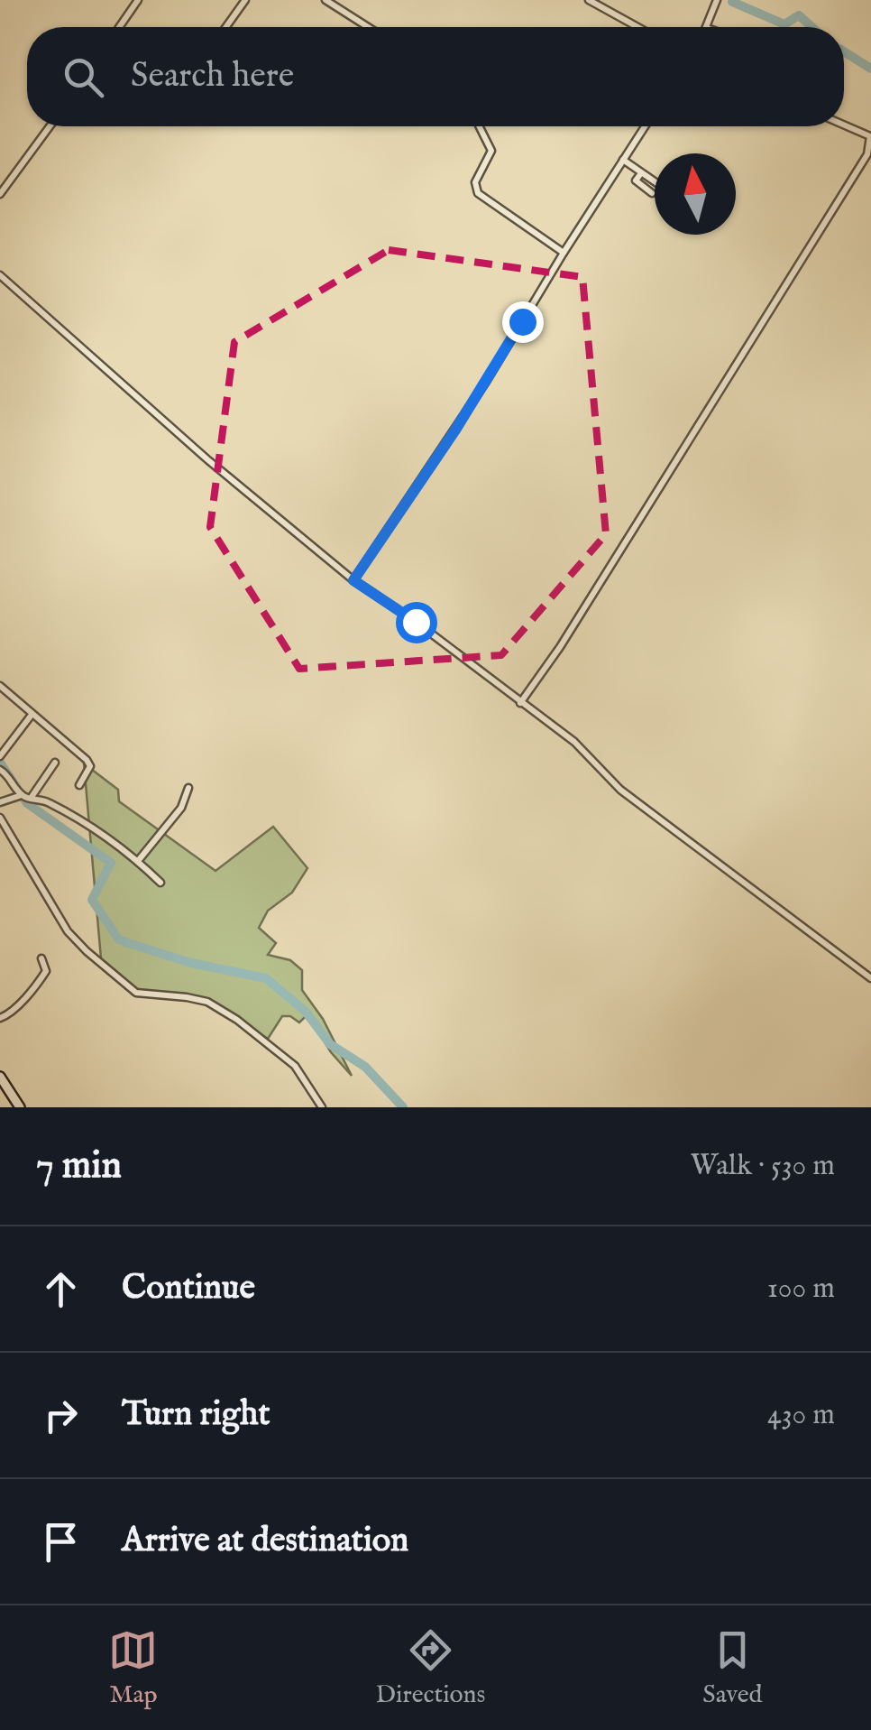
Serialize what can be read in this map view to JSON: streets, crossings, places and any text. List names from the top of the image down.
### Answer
{
  "north": "top",
  "page": {
    "search": "Search here",
    "heading": ["7 min", "Walk · 530 m"],
    "list": [
      ["Continue", "100 m"],
      ["Turn right", "430 m"],
      "Arrive at destination"
    ],
    "nav": ["Map", "Directions", "Saved"]
  }
}
